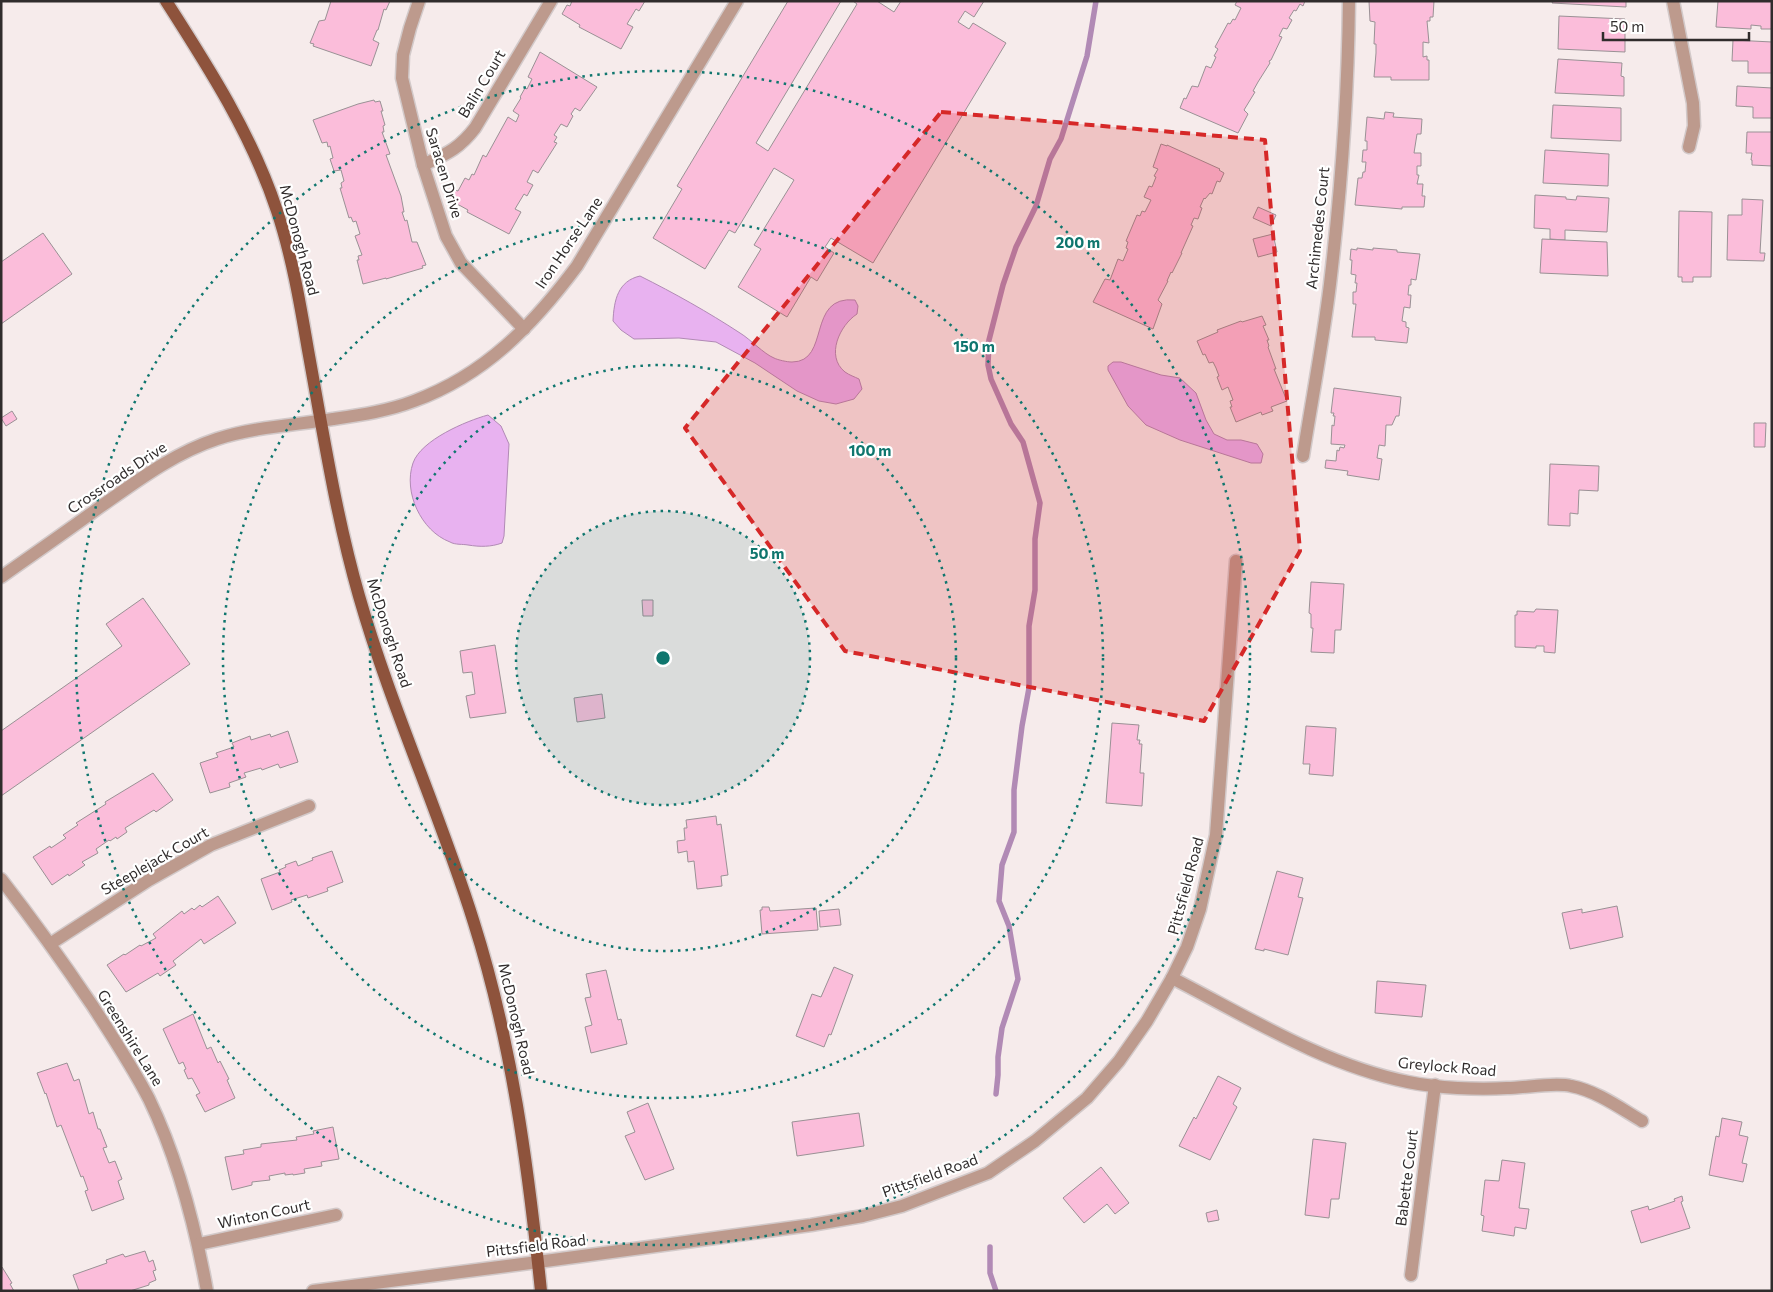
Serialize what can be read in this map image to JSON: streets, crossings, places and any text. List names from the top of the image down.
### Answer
{
  "streets": {
    "main road": ["McDonogh Road"],
    "street": [
      "Balin Court",
      "Saracen Drive",
      "Archimedes Court",
      "Iron Horse Lane",
      "Crossroads Drive",
      "Steeplejack Court",
      "Pittsfield Road",
      "Greenshire Lane",
      "Greylock Road",
      "Babette Court",
      "Winton Court"
    ]
  },
  "crossings": [
    ["Balin Court", "Saracen Drive"],
    ["Saracen Drive", "Iron Horse Lane"],
    ["McDonogh Road", "Iron Horse Lane"],
    ["McDonogh Road", "Crossroads Drive"],
    ["McDonogh Road", "Pittsfield Road"],
    ["Iron Horse Lane", "Crossroads Drive"],
    ["Steeplejack Court", "Greenshire Lane"],
    ["Pittsfield Road", "Greylock Road"],
    ["Greenshire Lane", "Winton Court"],
    ["Greylock Road", "Babette Court"]
  ],
  "scale_bar": "50 m",
  "rings": [
    "200 m",
    "150 m",
    "100 m",
    "50 m"
  ]
}
